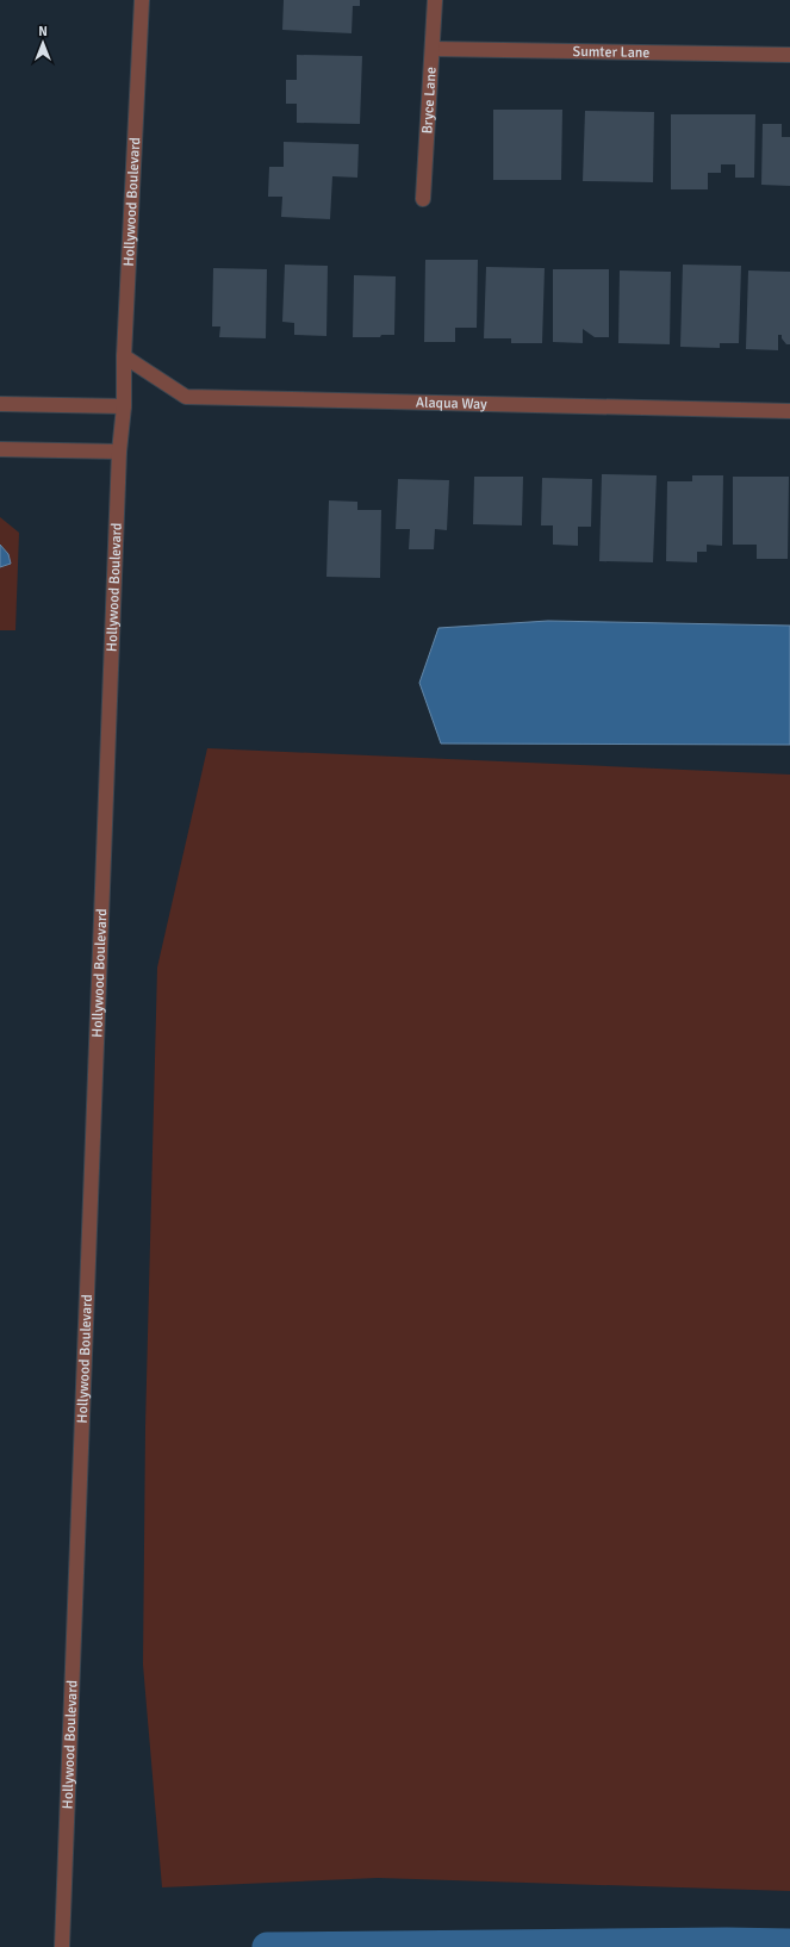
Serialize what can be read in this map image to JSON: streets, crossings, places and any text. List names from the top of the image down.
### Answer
{
  "streets": {
    "street": [
      "Sumter Lane",
      "Bryce Lane",
      "Hollywood Boulevard",
      "Alaqua Way"
    ]
  },
  "crossings": [
    ["Sumter Lane", "Bryce Lane"],
    ["Hollywood Boulevard", "Alaqua Way"]
  ],
  "north": "top"
}
